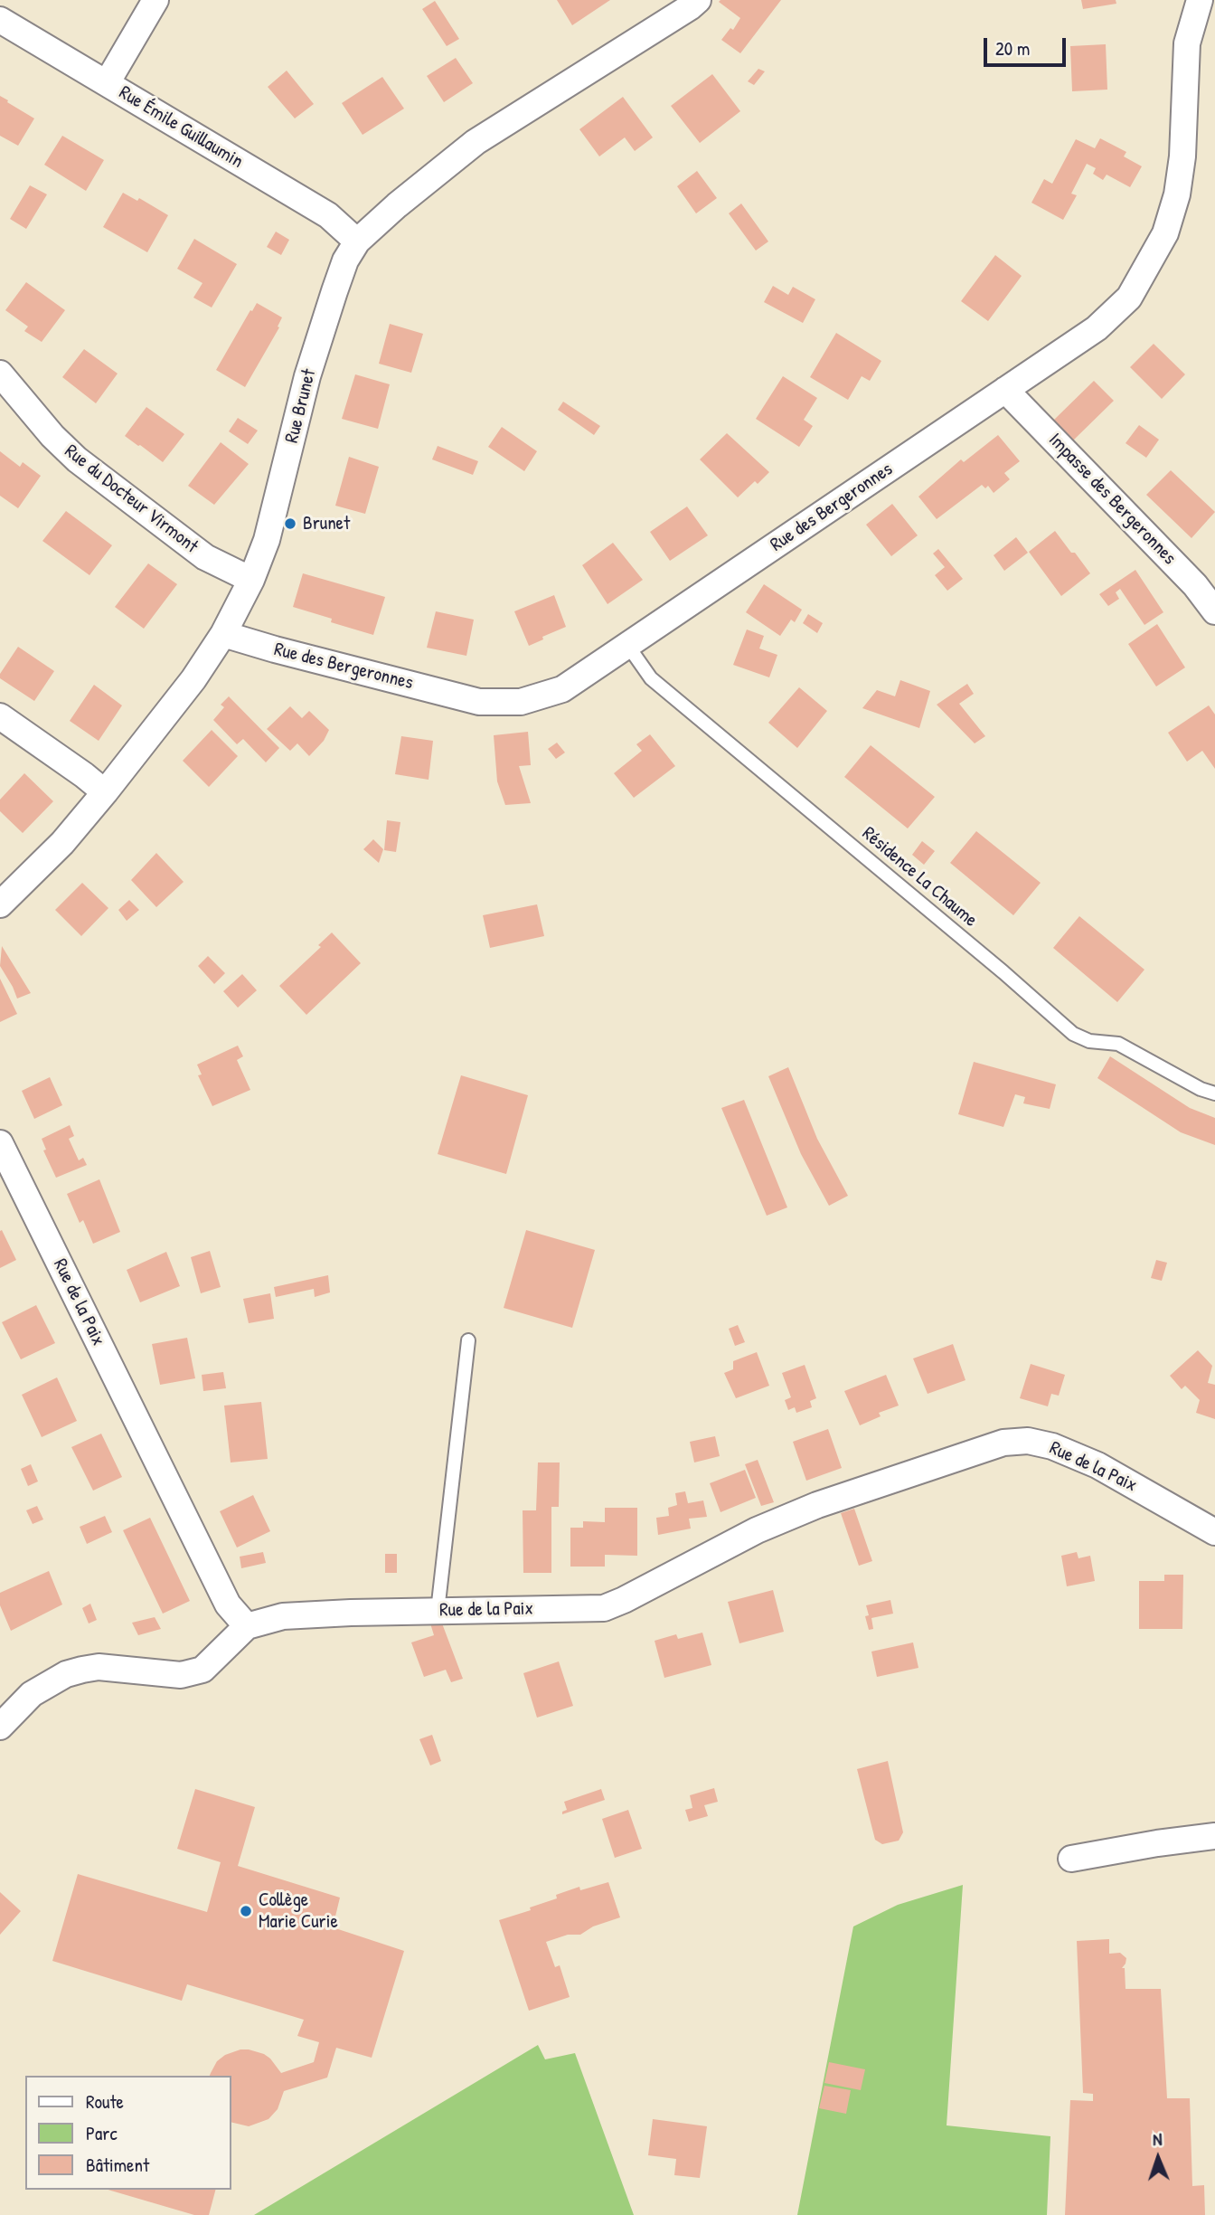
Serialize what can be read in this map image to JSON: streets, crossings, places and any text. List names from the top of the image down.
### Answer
{
  "streets": {
    "street": [
      "Rue Émile Guillaumin",
      "Rue Brunet",
      "Rue du Docteur Virmont",
      "Impasse des Bergeronnes",
      "Rue des Bergeronnes",
      "Rue de la Paix"
    ],
    "lane": ["Résidence La Chaume"]
  },
  "crossings": [
    ["Rue Émile Guillaumin", "Rue Brunet"],
    ["Rue Brunet", "Rue du Docteur Virmont"],
    ["Rue Brunet", "Rue des Bergeronnes"],
    ["Impasse des Bergeronnes", "Rue des Bergeronnes"],
    ["Rue des Bergeronnes", "Résidence La Chaume"]
  ],
  "places": ["Brunet", "Collège Marie Curie"],
  "legend": ["Route", "Parc", "Bâtiment"],
  "scale_bar": "20 m",
  "north": "top"
}
